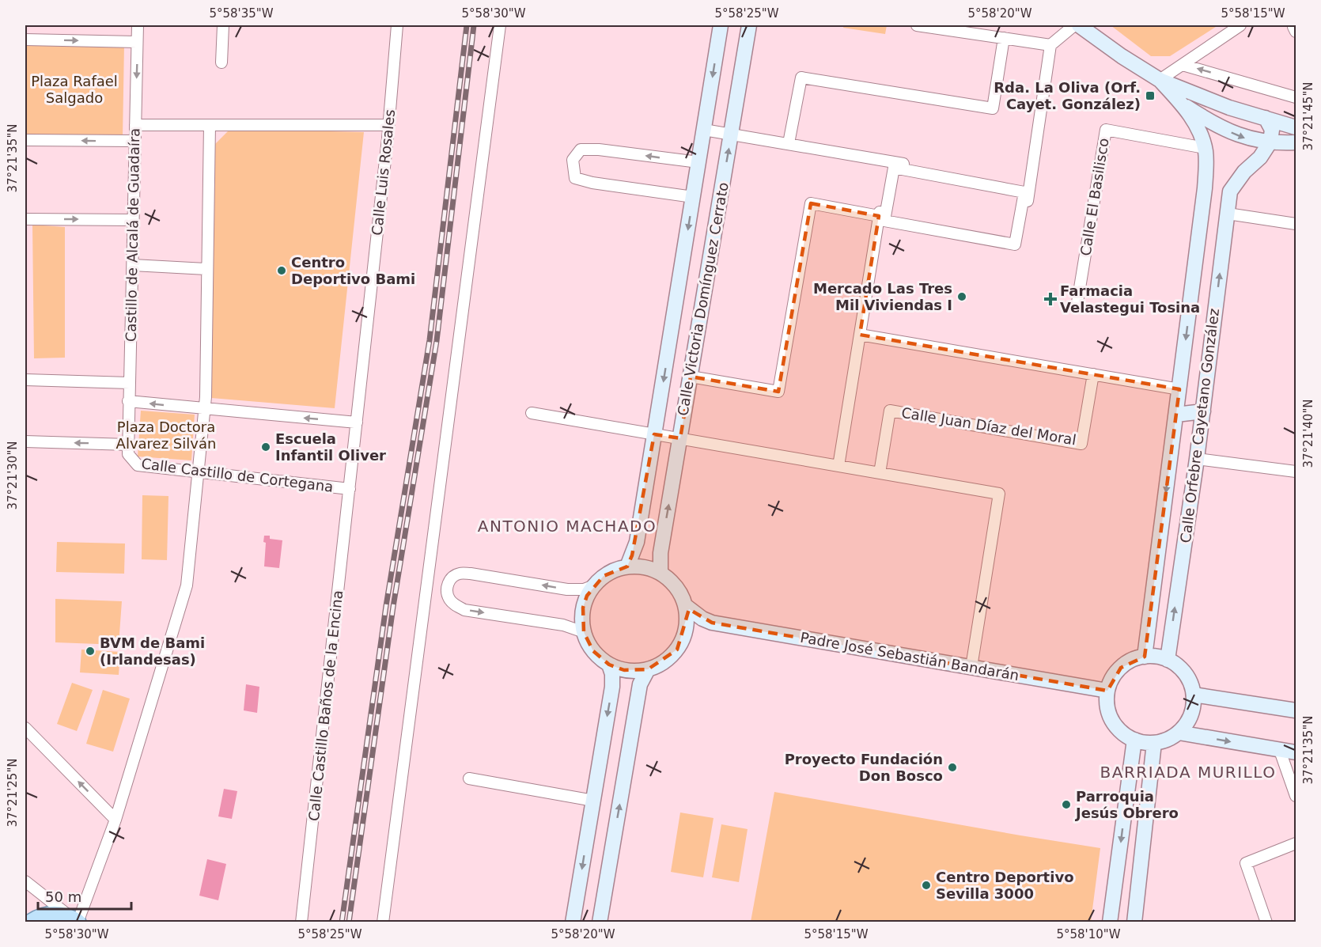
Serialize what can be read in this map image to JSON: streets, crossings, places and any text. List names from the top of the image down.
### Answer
{
  "streets": {
    "street": [
      "Calle Luis Rosales",
      "Calle El Basilisco",
      "Castillo de Alcalá de Guadaíra",
      "Calle Victoria Domínguez Cerrato",
      "Calle Orfebre Cayetano González",
      "Calle Juan Díaz del Moral",
      "Calle Castillo de Cortegana",
      "Padre José Sebastián Bandarán",
      "Calle Castillo Baños de la Encina"
    ]
  },
  "crossings": [
    ["Calle Luis Rosales", "Calle Castillo de Cortegana"],
    ["Calle Luis Rosales", "Calle Castillo Baños de la Encina"],
    ["Calle El Basilisco", "Calle Orfebre Cayetano González"],
    ["Castillo de Alcalá de Guadaíra", "Calle Castillo de Cortegana"],
    ["Calle Victoria Domínguez Cerrato", "Padre José Sebastián Bandarán"],
    ["Calle Orfebre Cayetano González", "Padre José Sebastián Bandarán"],
    ["Calle Castillo de Cortegana", "Calle Castillo Baños de la Encina"]
  ],
  "districts": ["ANTONIO MACHADO", "BARRIADA MURILLO"],
  "parks": ["Plaza Rafael Salgado", "Plaza Doctora Alvarez Silván"],
  "places": {
    "transit": ["Rda. La Oliva (Orf. Cayet. González)"],
    "other": [
      "Centro Deportivo Bami",
      "Mercado Las Tres Mil Viviendas I",
      "Escuela Infantil Oliver",
      "BVM de Bami (Irlandesas)",
      "Proyecto Fundación Don Bosco",
      "Parroquia Jesús Obrero",
      "Centro Deportivo Sevilla 3000"
    ],
    "health": ["Farmacia Velastegui Tosina"]
  },
  "scale_bar": "50 m",
  "coordinates": [
    "5°58'35\"W",
    "5°58'30\"W",
    "5°58'25\"W",
    "5°58'20\"W",
    "5°58'15\"W",
    "37°21'45\"N",
    "37°21'35\"N",
    "37°21'40\"N",
    "37°21'30\"N",
    "37°21'25\"N",
    "5°58'10\"W"
  ]
}
